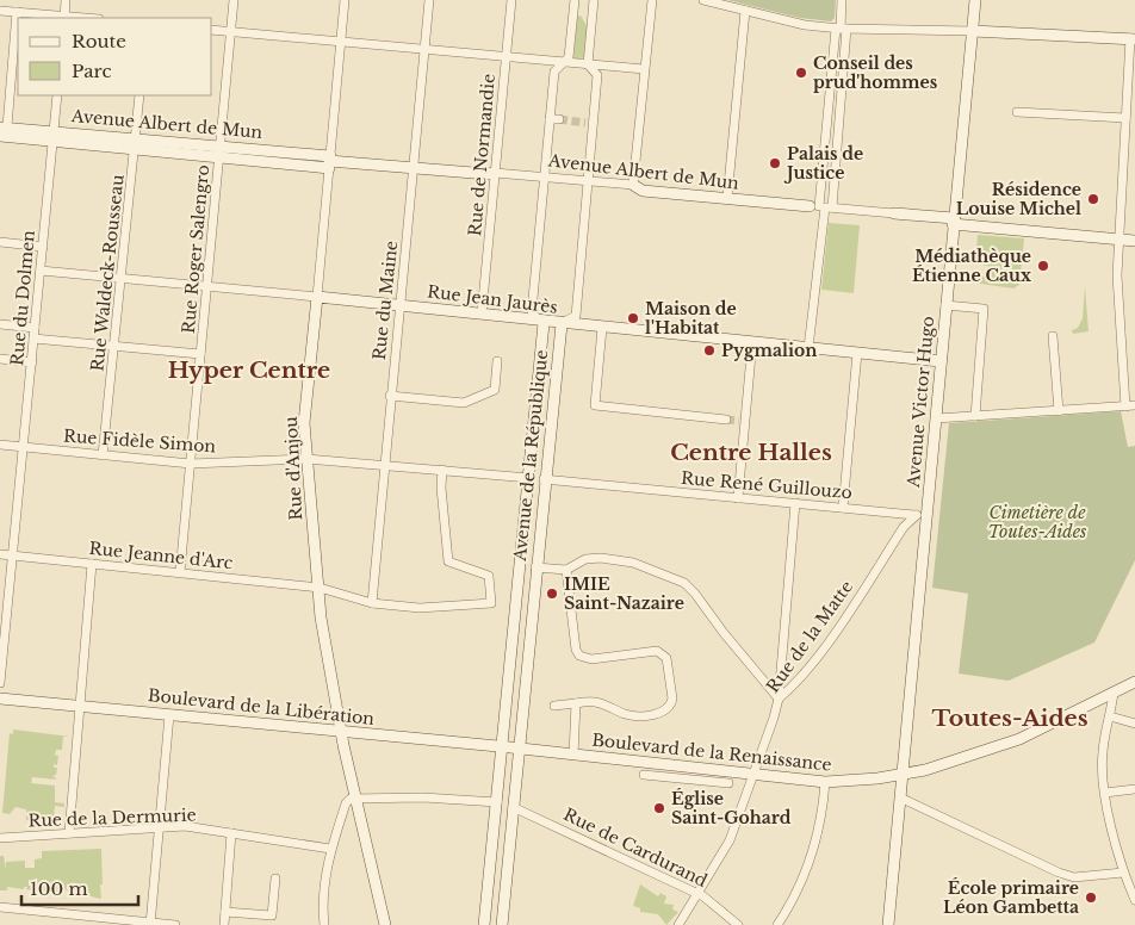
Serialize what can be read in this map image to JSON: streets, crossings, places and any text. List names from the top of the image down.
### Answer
{
  "streets": {
    "street": [
      "Avenue Albert de Mun",
      "Rue de Normandie",
      "Rue Roger Salengro",
      "Rue Waldeck-Rousseau",
      "Rue du Dolmen",
      "Rue Jean Jaurès",
      "Rue du Maine",
      "Avenue Victor Hugo",
      "Rue Fidèle Simon",
      "Avenue de la République",
      "Rue d'Anjou",
      "Rue René Guillouzo",
      "Rue Jeanne d'Arc",
      "Rue de la Matte",
      "Boulevard de la Libération",
      "Boulevard de la Renaissance",
      "Rue de la Dermurie",
      "Rue de Cardurand"
    ]
  },
  "crossings": [
    ["Avenue Albert de Mun", "Rue de Normandie"],
    ["Avenue Albert de Mun", "Rue Roger Salengro"],
    ["Avenue Albert de Mun", "Rue Waldeck-Rousseau"],
    ["Avenue Albert de Mun", "Rue du Dolmen"],
    ["Avenue Albert de Mun", "Rue du Maine"],
    ["Avenue Albert de Mun", "Avenue Victor Hugo"],
    ["Avenue Albert de Mun", "Avenue de la République"],
    ["Avenue Albert de Mun", "Rue d'Anjou"],
    ["Rue de Normandie", "Rue Jean Jaurès"],
    ["Rue Roger Salengro", "Rue Jean Jaurès"],
    ["Rue Roger Salengro", "Rue Fidèle Simon"],
    ["Rue Roger Salengro", "Rue Jeanne d'Arc"],
    ["Rue Waldeck-Rousseau", "Rue Jean Jaurès"],
    ["Rue Waldeck-Rousseau", "Rue Fidèle Simon"],
    ["Rue du Dolmen", "Rue Jean Jaurès"],
    ["Rue du Dolmen", "Rue Fidèle Simon"],
    ["Rue du Dolmen", "Rue Jeanne d'Arc"],
    ["Rue Jean Jaurès", "Rue du Maine"],
    ["Rue Jean Jaurès", "Avenue Victor Hugo"],
    ["Rue Jean Jaurès", "Avenue de la République"],
    ["Rue Jean Jaurès", "Rue d'Anjou"],
    ["Rue du Maine", "Rue Fidèle Simon"],
    ["Rue du Maine", "Rue Jeanne d'Arc"],
    ["Avenue Victor Hugo", "Boulevard de la Renaissance"],
    ["Rue Fidèle Simon", "Rue d'Anjou"],
    ["Avenue de la République", "Rue René Guillouzo"],
    ["Avenue de la République", "Boulevard de la Libération"],
    ["Avenue de la République", "Boulevard de la Renaissance"],
    ["Avenue de la République", "Rue de Cardurand"],
    ["Rue d'Anjou", "Rue Jeanne d'Arc"],
    ["Rue d'Anjou", "Boulevard de la Libération"],
    ["Rue René Guillouzo", "Rue de la Matte"],
    ["Rue de la Matte", "Boulevard de la Renaissance"],
    ["Rue de la Matte", "Rue de Cardurand"],
    ["Boulevard de la Libération", "Boulevard de la Renaissance"]
  ],
  "districts": ["Hyper Centre", "Centre Halles", "Toutes-Aides"],
  "parks": ["Cimetière de Toutes-Aides"],
  "places": [
    "Conseil des prud'hommes",
    "Palais de Justice",
    "Résidence Louise Michel",
    "Médiathèque Étienne Caux",
    "Maison de l'Habitat",
    "Pygmalion",
    "IMIE Saint-Nazaire",
    "Église Saint-Gohard",
    "École primaire Léon Gambetta"
  ],
  "legend": ["Route", "Parc"],
  "scale_bar": "100 m"
}
